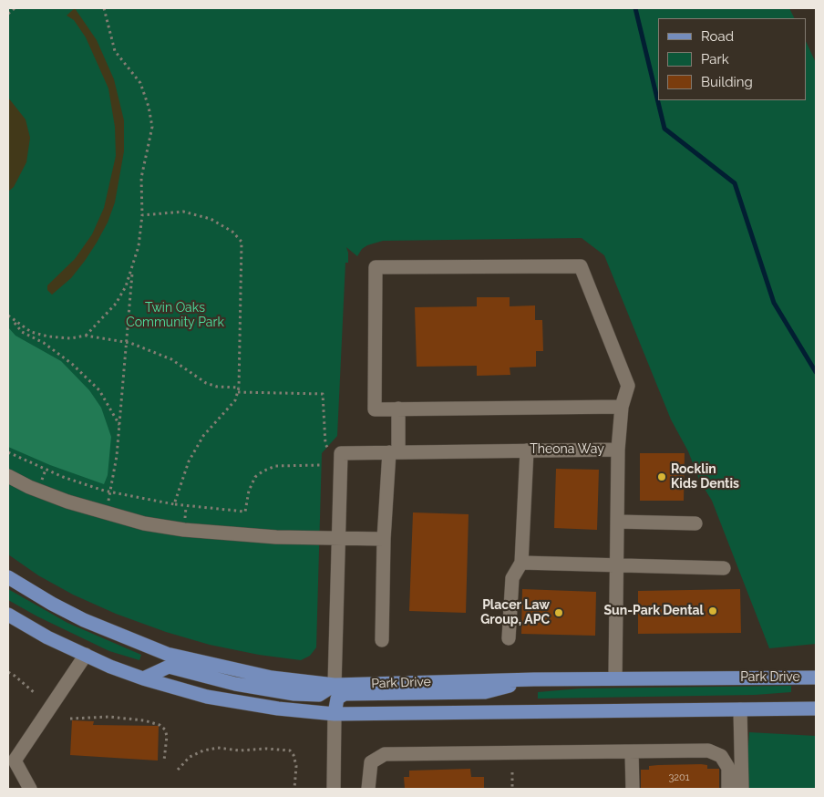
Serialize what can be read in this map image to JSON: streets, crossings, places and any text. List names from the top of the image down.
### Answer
{
  "streets": {
    "main road": ["Park Drive"],
    "street": ["Theona Way"]
  },
  "crossings": [
    ["Theona Way", "Park Drive"]
  ],
  "parks": ["Twin Oaks Community Park"],
  "places": ["Rocklin Kids Dentis", "Sun-Park Dental", "Placer Law Group, APC"],
  "house_numbers": ["3201"],
  "legend": ["Road", "Park", "Building"]
}
